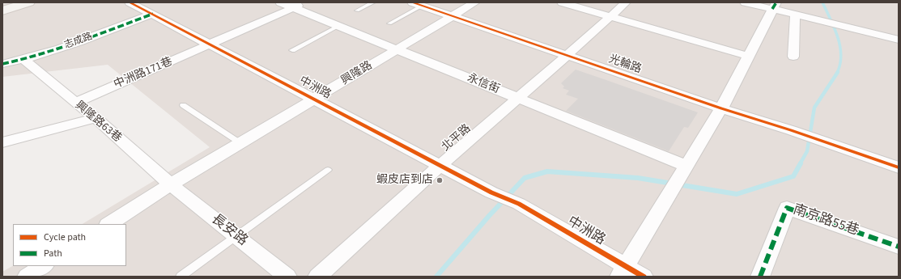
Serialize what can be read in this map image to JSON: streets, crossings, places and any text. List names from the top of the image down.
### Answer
{
  "streets": {
    "street": [
      "志成路",
      "光輪路",
      "中洲路171巷",
      "興隆路",
      "永信街",
      "中洲路",
      "興隆路63巷",
      "北平路",
      "南京路55巷",
      "長安路"
    ]
  },
  "crossings": [
    ["志成路", "中洲路"],
    ["志成路", "興隆路63巷"],
    ["光輪路", "興隆路"],
    ["光輪路", "北平路"],
    ["中洲路171巷", "永信街"],
    ["中洲路171巷", "中洲路"],
    ["中洲路171巷", "興隆路63巷"],
    ["興隆路", "永信街"],
    ["興隆路", "中洲路"],
    ["興隆路", "興隆路63巷"],
    ["興隆路", "長安路"],
    ["永信街", "北平路"],
    ["中洲路", "北平路"],
    ["興隆路63巷", "長安路"]
  ],
  "places": ["蝦皮店到店"],
  "legend": ["Cycle path", "Path"]
}
